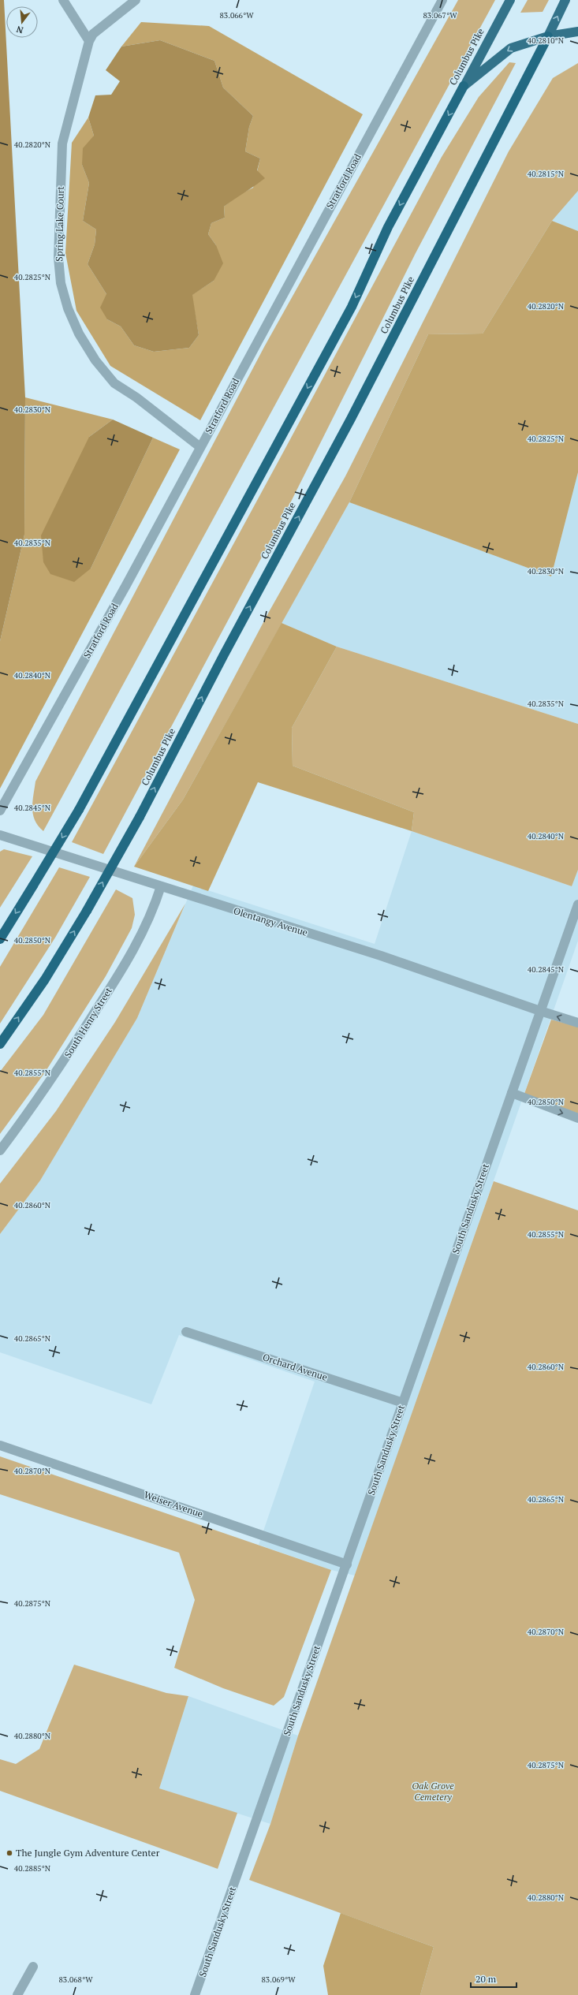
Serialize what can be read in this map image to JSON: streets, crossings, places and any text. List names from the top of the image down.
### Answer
{
  "streets": {
    "highway": ["Columbus Pike"],
    "street": [
      "Stratford Road",
      "Spring Lake Court",
      "Olentangy Avenue",
      "South Henry Street",
      "South Sandusky Street",
      "Orchard Avenue",
      "Weiser Avenue"
    ]
  },
  "crossings": [
    ["Stratford Road", "Spring Lake Court"],
    ["Olentangy Avenue", "South Henry Street"],
    ["Olentangy Avenue", "South Sandusky Street"],
    ["South Sandusky Street", "Orchard Avenue"],
    ["South Sandusky Street", "Weiser Avenue"]
  ],
  "parks": ["Oak Grove Cemetery"],
  "places": ["The Jungle Gym Adventure Center"],
  "scale_bar": "20 m",
  "north": "bottom",
  "coordinates": [
    "83.066°W",
    "83.067°W",
    "40.2810°N",
    "40.2820°N",
    "40.2815°N",
    "40.2825°N",
    "40.2830°N",
    "40.2835°N",
    "40.2840°N",
    "40.2845°N",
    "40.2850°N",
    "40.2855°N",
    "40.2860°N",
    "40.2865°N",
    "40.2870°N",
    "40.2875°N",
    "40.2880°N",
    "40.2885°N",
    "83.068°W",
    "83.069°W"
  ]
}
